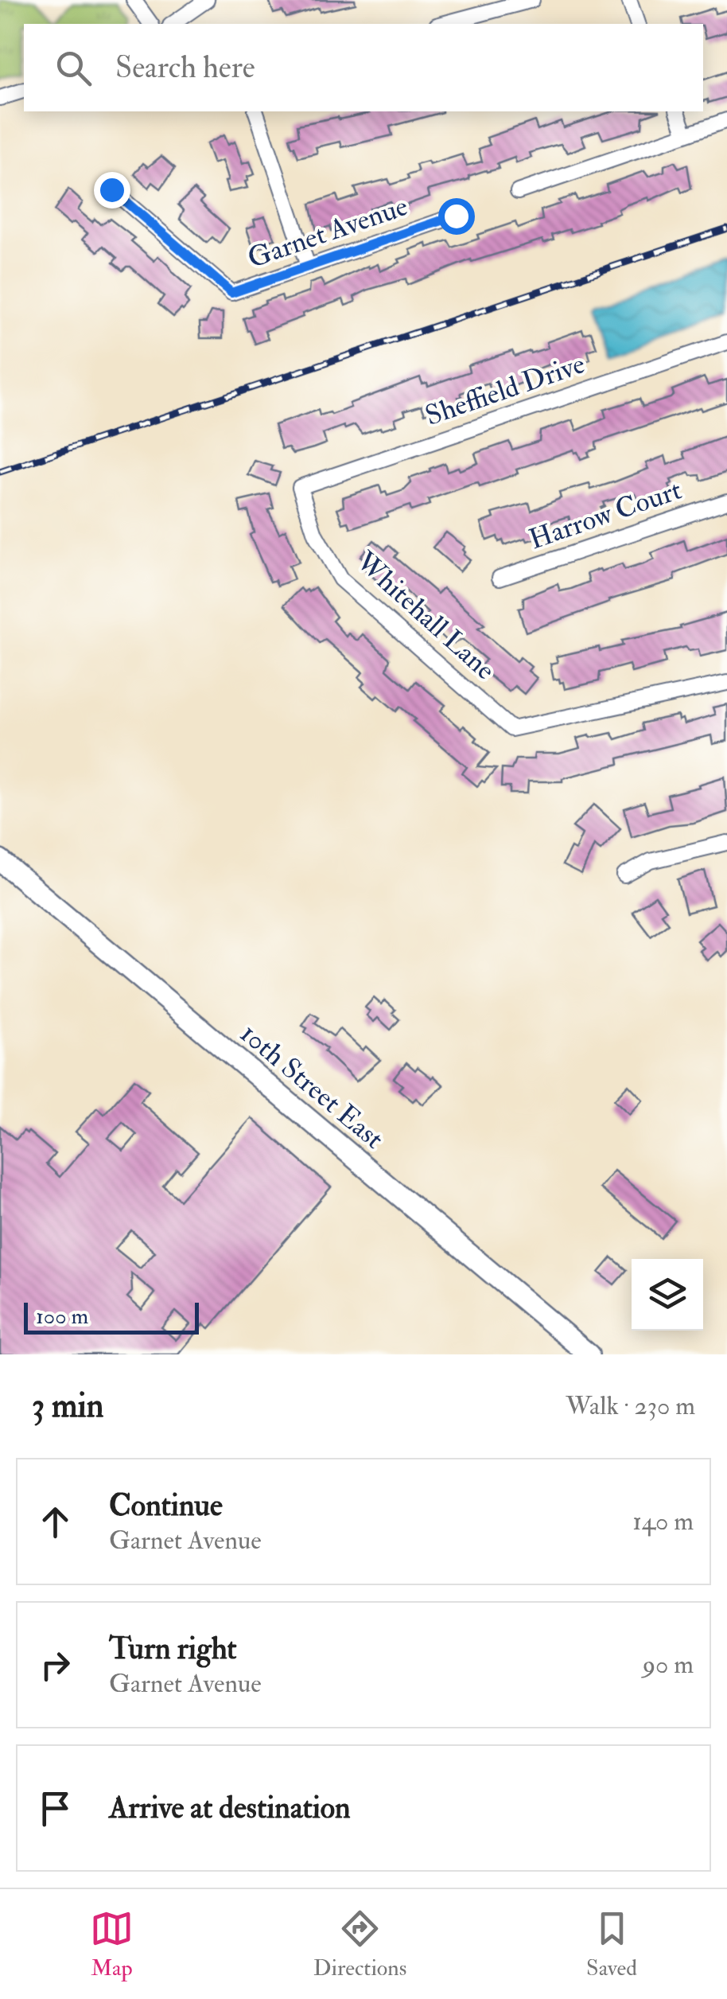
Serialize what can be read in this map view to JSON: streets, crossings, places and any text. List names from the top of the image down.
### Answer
{
  "streets": {
    "main road": ["10th Street East"],
    "street": [
      "Garnet Avenue",
      "Sheffield Drive",
      "Harrow Court",
      "Whitehall Lane"
    ]
  },
  "crossings": [
    ["Sheffield Drive", "Whitehall Lane"]
  ],
  "scale_bar": "100 m",
  "page": {
    "search": "Search here",
    "scale": "100 m",
    "heading": ["3 min", "Walk · 230 m"],
    "list": [
      ["Continue", "Garnet Avenue", "140 m"],
      ["Turn right", "Garnet Avenue", "90 m"],
      "Arrive at destination"
    ],
    "nav": ["Map", "Directions", "Saved"]
  }
}
